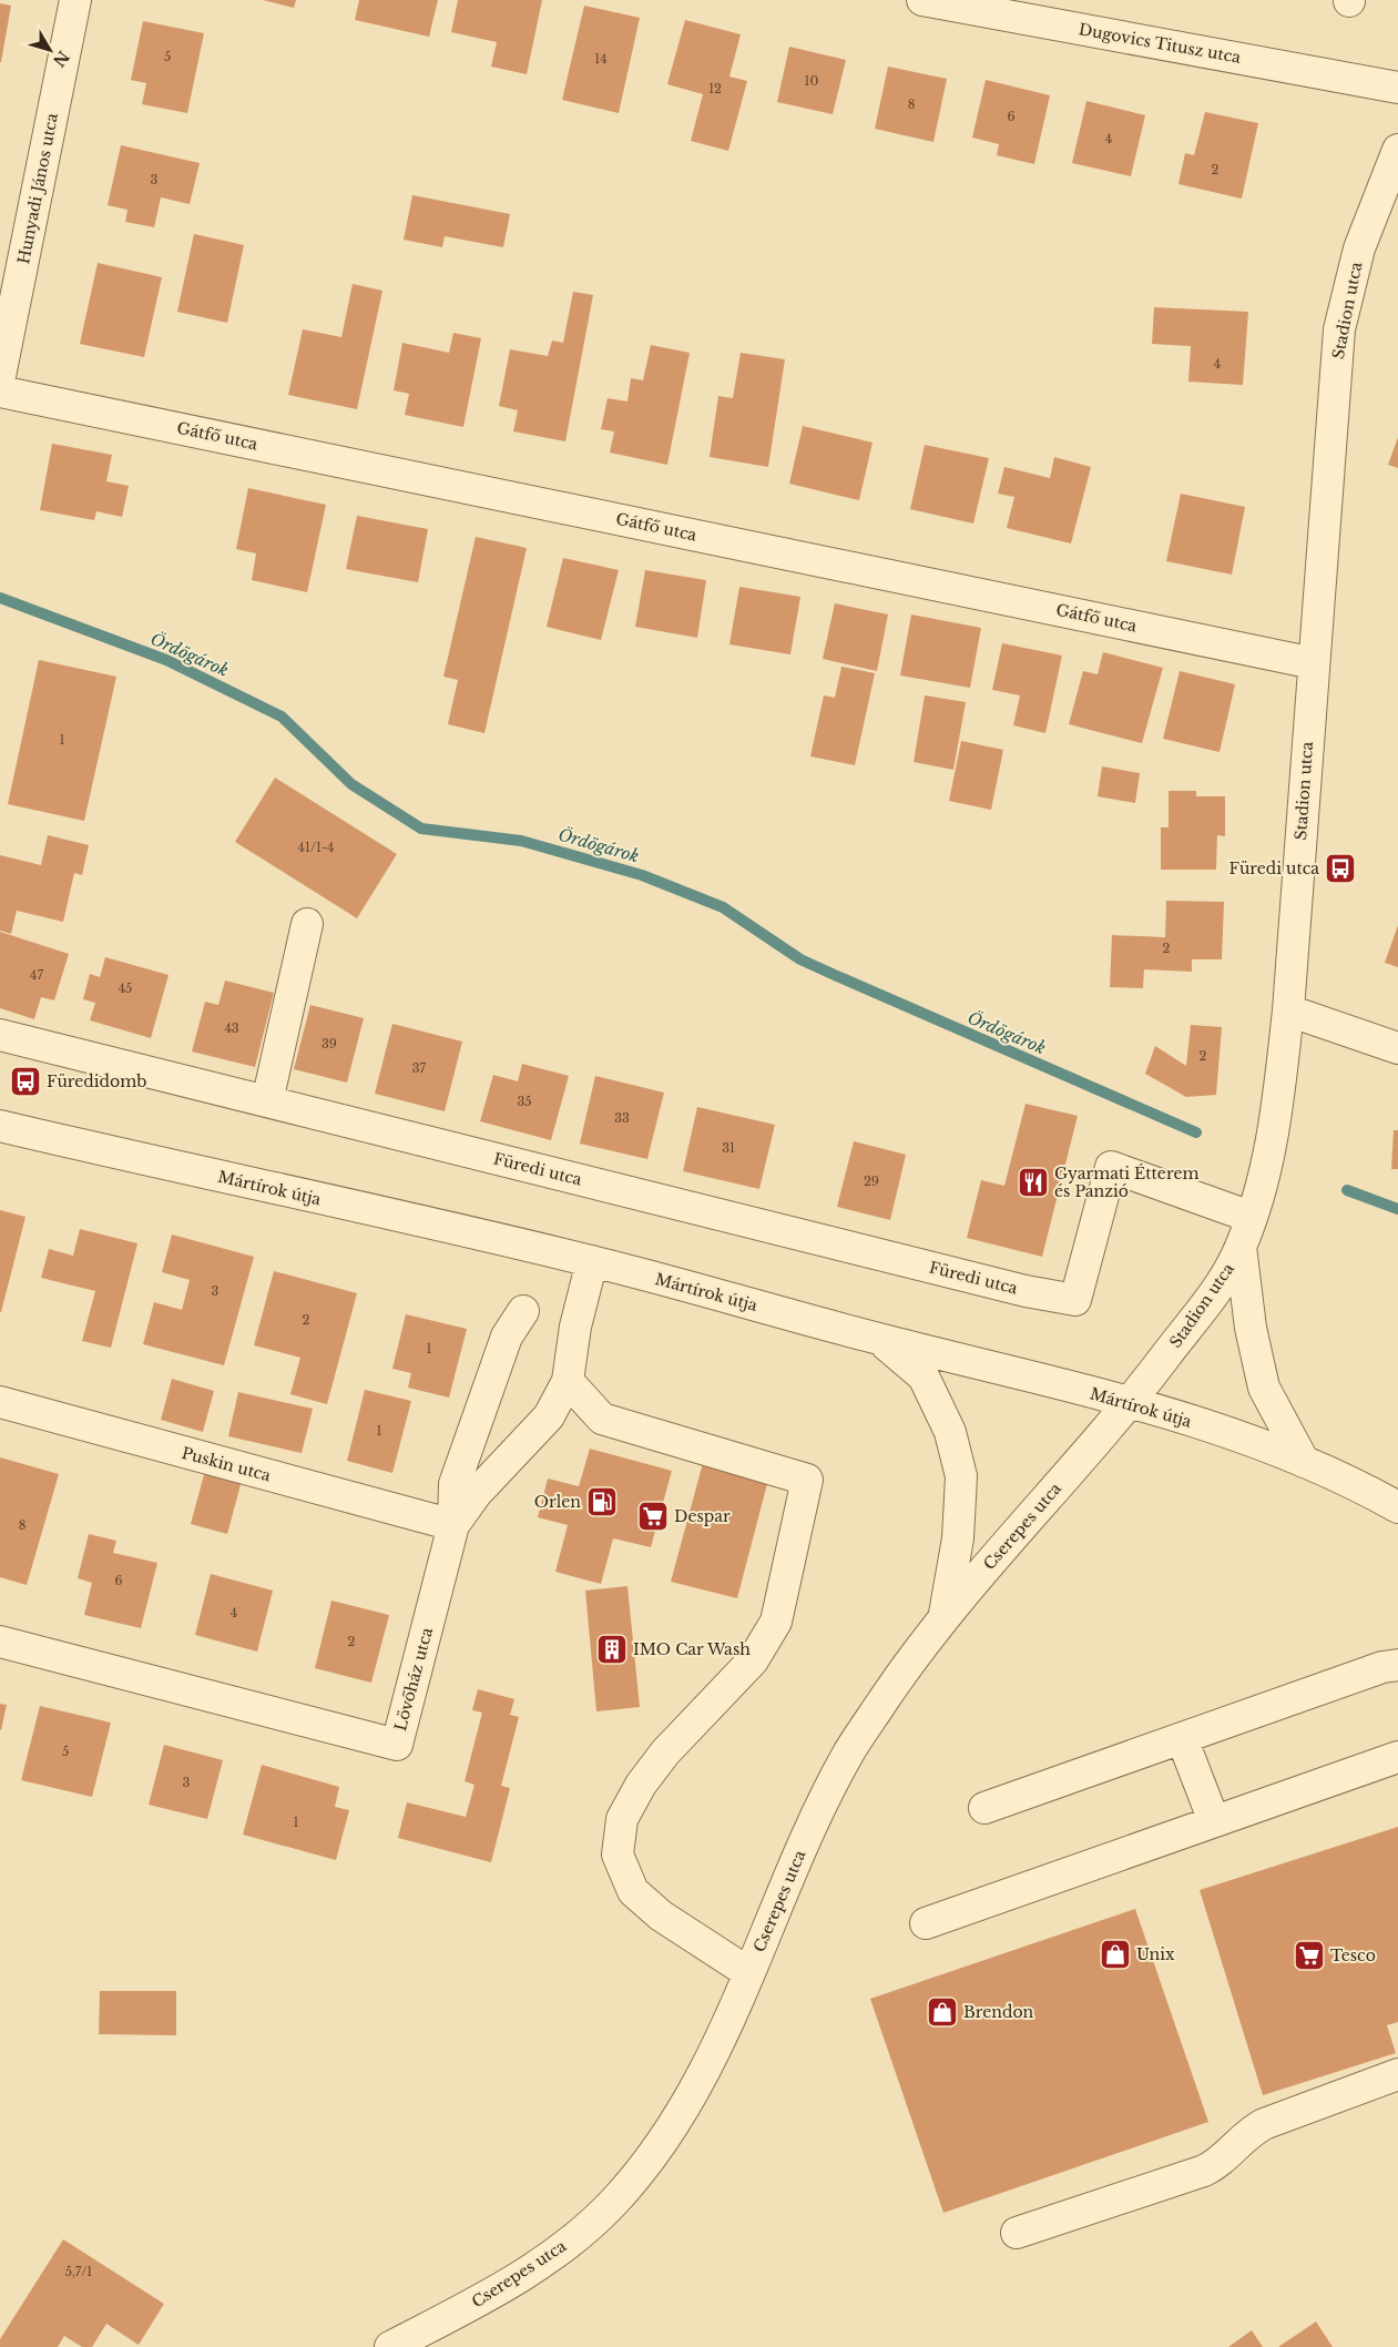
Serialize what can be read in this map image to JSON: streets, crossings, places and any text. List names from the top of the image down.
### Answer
{
  "streets": {
    "street": [
      "Dugovics Titusz utca",
      "Hunyadi János utca",
      "Stadion utca",
      "Gátfő utca",
      "Füredi utca",
      "Mártírok útja",
      "Puskin utca",
      "Cserepes utca",
      "Lövőház utca"
    ]
  },
  "crossings": [
    ["Stadion utca", "Gátfő utca"],
    ["Stadion utca", "Füredi utca"],
    ["Stadion utca", "Mártírok útja"],
    ["Stadion utca", "Cserepes utca"],
    ["Mártírok útja", "Cserepes utca"],
    ["Mártírok útja", "Lövőház utca"],
    ["Puskin utca", "Lövőház utca"]
  ],
  "water": ["Ördögárok"],
  "places": {
    "bus stop": ["Füredi utca", "Füredidomb"],
    "restaurant": ["Gyarmati Étterem és Panzió"],
    "fuel station": ["Orlen"],
    "supermarket": ["Despar", "Tesco"],
    "building": ["IMO Car Wash"],
    "shop": ["Unix", "Brendon"]
  },
  "house_numbers": [
    "5",
    "14",
    "10",
    "12",
    "8",
    "6",
    "4",
    "2",
    "3",
    "4",
    "1",
    "41/1-4",
    "2",
    "47",
    "45",
    "43",
    "39",
    "2",
    "37",
    "35",
    "33",
    "31",
    "29",
    "3",
    "2",
    "1",
    "1",
    "8",
    "6",
    "4",
    "2",
    "5",
    "3",
    "1",
    "5,7/1"
  ],
  "north": "bottom right"
}
